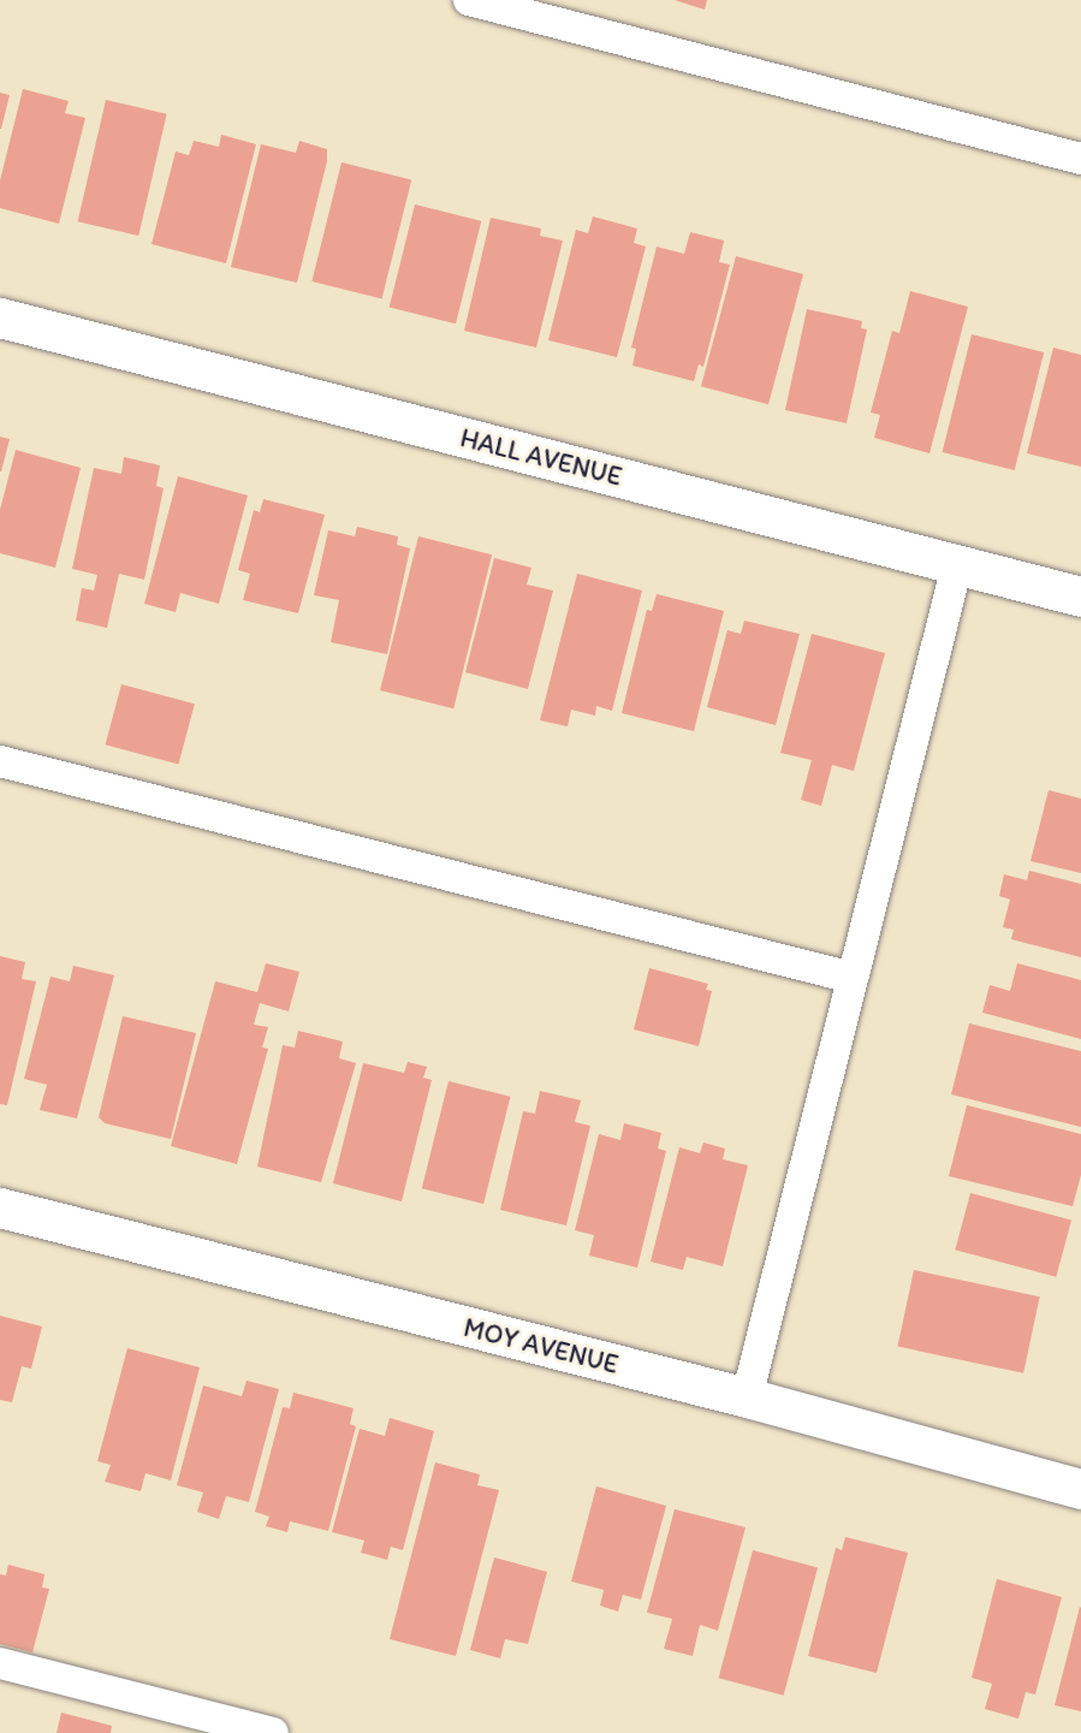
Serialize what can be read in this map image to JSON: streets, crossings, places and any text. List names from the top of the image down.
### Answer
{
  "streets": {
    "street": ["HALL AVENUE", "MOY AVENUE"]
  }
}
